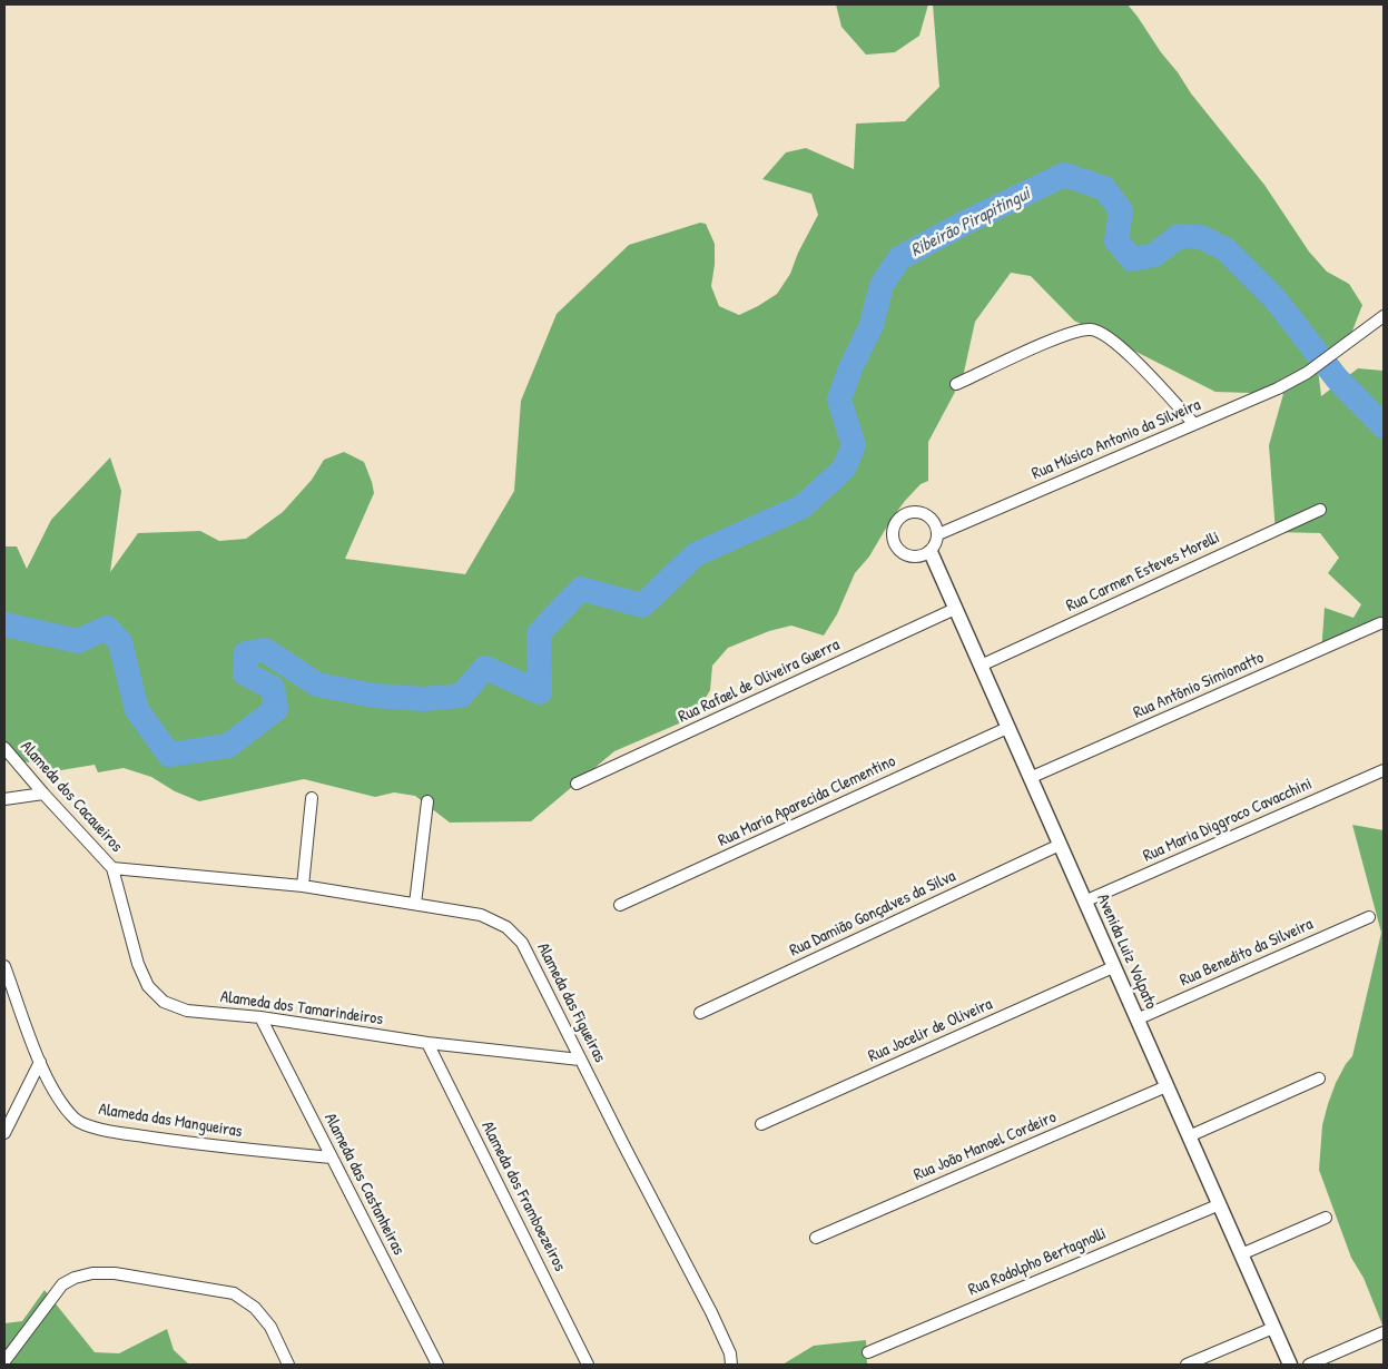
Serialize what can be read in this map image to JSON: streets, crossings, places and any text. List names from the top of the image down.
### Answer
{
  "streets": {
    "street": [
      "Rua Músico Antonio da Silveira",
      "Rua Carmen Esteves Morelli",
      "Rua Rafael de Oliveira Guerra",
      "Rua Antônio Simionatto",
      "Alameda dos Cacaueiros",
      "Rua Maria Aparecida Clementino",
      "Rua Maria Diggroco Cavacchini",
      "Rua Damião Gonçalves da Silva",
      "Avenida Luiz Volpato",
      "Rua Benedito da Silveira",
      "Alameda das Figueiras",
      "Alameda dos Tamarindeiros",
      "Rua Jocelir de Oliveira",
      "Alameda das Mangueiras",
      "Rua João Manoel Cordeiro",
      "Alameda das Castanheiras",
      "Alameda dos Framboezeiros",
      "Rua Rodolpho Bertagnolli"
    ]
  },
  "crossings": [
    ["Rua Músico Antonio da Silveira", "Avenida Luiz Volpato"],
    ["Rua Carmen Esteves Morelli", "Avenida Luiz Volpato"],
    ["Rua Rafael de Oliveira Guerra", "Avenida Luiz Volpato"],
    ["Rua Antônio Simionatto", "Avenida Luiz Volpato"],
    ["Alameda dos Cacaueiros", "Alameda das Figueiras"],
    ["Alameda dos Cacaueiros", "Alameda dos Tamarindeiros"],
    ["Rua Maria Aparecida Clementino", "Avenida Luiz Volpato"],
    ["Rua Maria Diggroco Cavacchini", "Avenida Luiz Volpato"],
    ["Rua Damião Gonçalves da Silva", "Avenida Luiz Volpato"],
    ["Avenida Luiz Volpato", "Rua Benedito da Silveira"],
    ["Avenida Luiz Volpato", "Rua Jocelir de Oliveira"],
    ["Avenida Luiz Volpato", "Rua João Manoel Cordeiro"],
    ["Avenida Luiz Volpato", "Rua Rodolpho Bertagnolli"],
    ["Alameda das Figueiras", "Alameda dos Tamarindeiros"],
    ["Alameda dos Tamarindeiros", "Alameda das Castanheiras"],
    ["Alameda dos Tamarindeiros", "Alameda dos Framboezeiros"],
    ["Alameda das Mangueiras", "Alameda das Castanheiras"]
  ],
  "water": ["Ribeirão Pirapitingui"]
}
